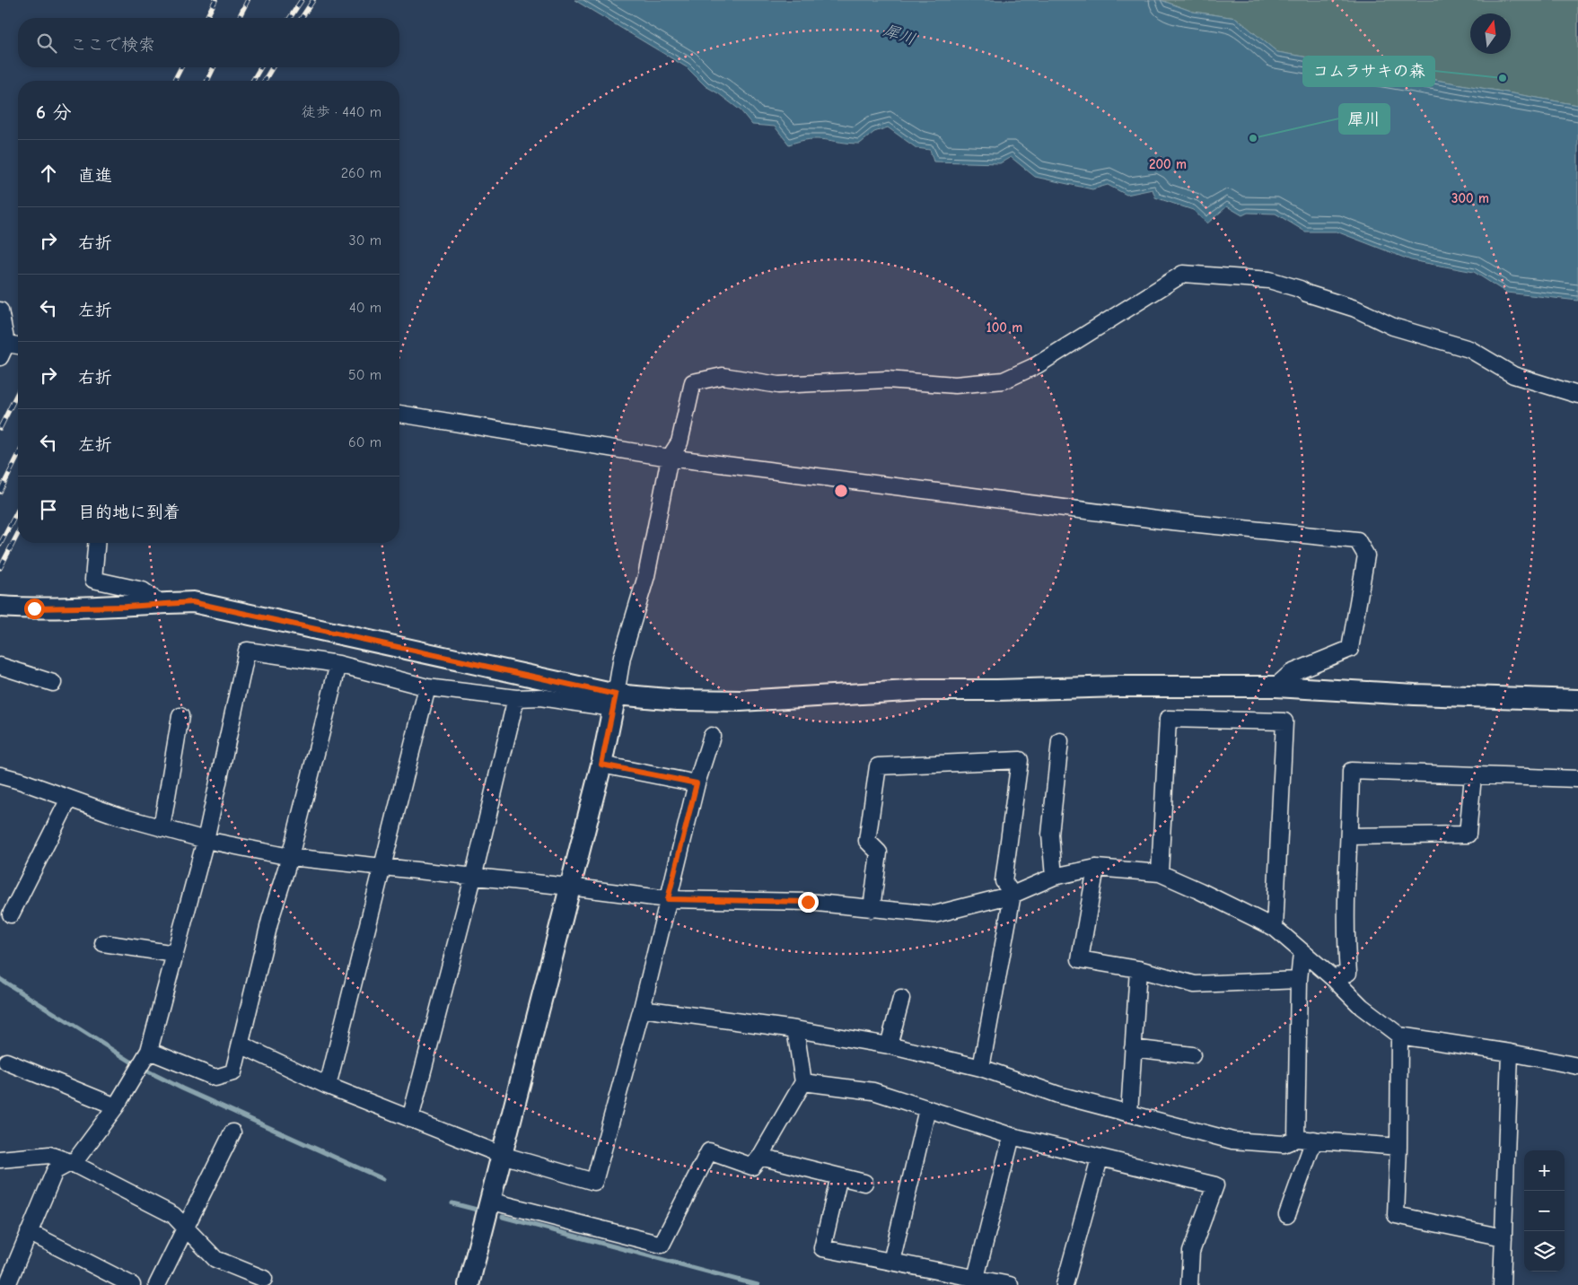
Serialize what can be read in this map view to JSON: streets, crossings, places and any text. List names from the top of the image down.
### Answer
{
  "water": ["犀川"],
  "places": ["コムラサキの森", "犀川"],
  "north": "top",
  "page": {
    "search": "ここで検索",
    "heading": ["6 分", "徒歩 · 440 m"],
    "list": [
      ["直進", "260 m"],
      ["右折", "30 m"],
      ["左折", "40 m"],
      ["右折", "50 m"],
      ["左折", "60 m"],
      "目的地に到着"
    ],
    "map_buttons": ["+", "−"]
  },
  "rings": ["200 m", "300 m", "100 m"]
}
